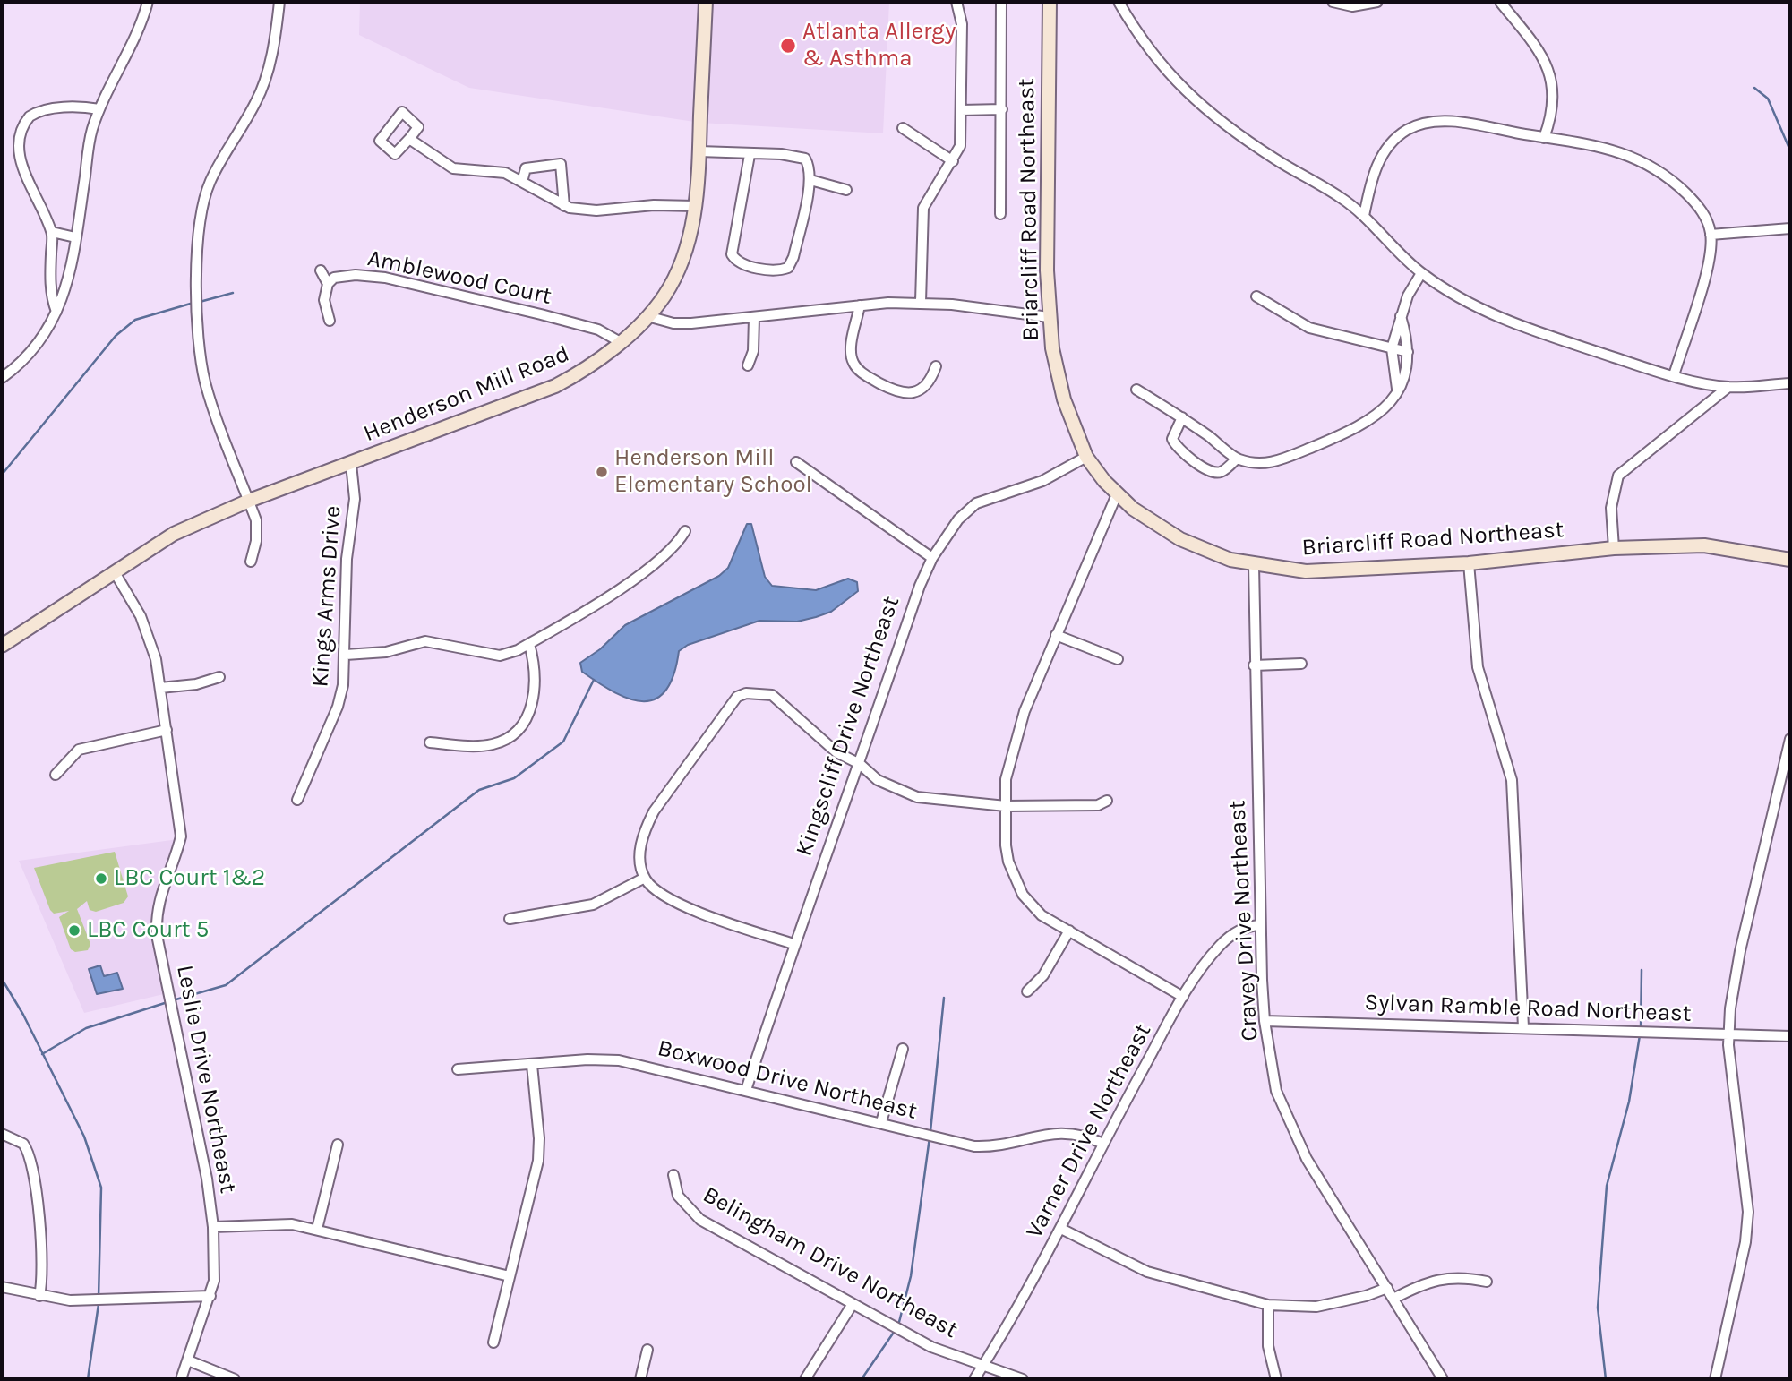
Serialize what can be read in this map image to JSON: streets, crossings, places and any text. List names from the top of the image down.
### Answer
{
  "streets": {
    "main road": ["Briarcliff Road Northeast", "Henderson Mill Road"],
    "street": [
      "Amblewood Court",
      "Kings Arms Drive",
      "Kingscliff Drive Northeast",
      "Cravey Drive Northeast",
      "Sylvan Ramble Road Northeast",
      "Leslie Drive Northeast",
      "Boxwood Drive Northeast",
      "Varner Drive Northeast",
      "Belingham Drive Northeast"
    ]
  },
  "crossings": [
    ["Briarcliff Road Northeast", "Kingscliff Drive Northeast"],
    ["Briarcliff Road Northeast", "Cravey Drive Northeast"],
    ["Amblewood Court", "Henderson Mill Road"],
    ["Henderson Mill Road", "Kings Arms Drive"],
    ["Henderson Mill Road", "Leslie Drive Northeast"],
    ["Kingscliff Drive Northeast", "Boxwood Drive Northeast"],
    ["Cravey Drive Northeast", "Sylvan Ramble Road Northeast"],
    ["Cravey Drive Northeast", "Varner Drive Northeast"],
    ["Boxwood Drive Northeast", "Varner Drive Northeast"],
    ["Varner Drive Northeast", "Belingham Drive Northeast"]
  ],
  "places": [
    "Atlanta Allergy & Asthma",
    "Henderson Mill Elementary School",
    "LBC Court 1&2",
    "LBC Court 5"
  ]
}
